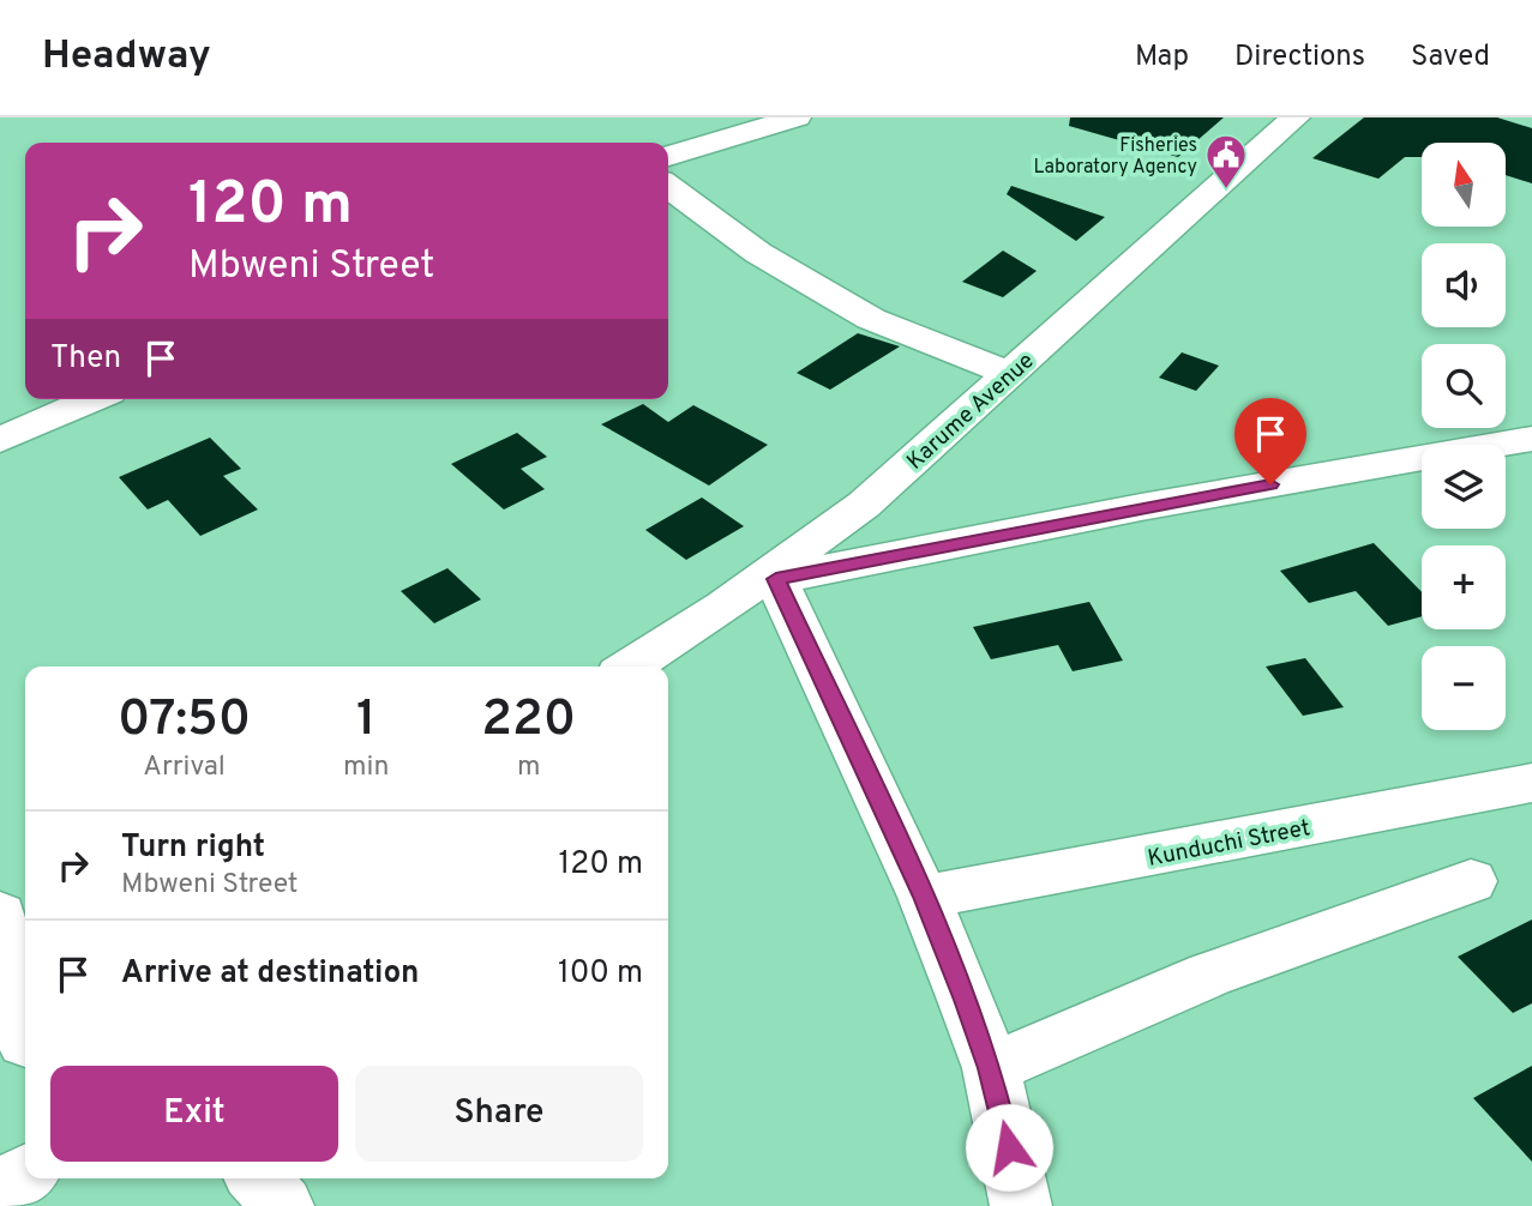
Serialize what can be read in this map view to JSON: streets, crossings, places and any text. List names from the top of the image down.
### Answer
{
  "streets": {
    "street": ["Karume Avenue", "Kunduchi Street"]
  },
  "places": {
    "public building": ["Fisheries Laboratory Agency"]
  },
  "north": "top",
  "page": {
    "header": "Headway",
    "nav": ["Map", "Directions", "Saved"],
    "map_buttons": ["+", "−"],
    "turn": ["120 m", "Mbweni Street"],
    "then": "Then",
    "eta": [
      "07:50",
      "Arrival",
      "1",
      "min",
      "220",
      "m"
    ],
    "list": [
      {
        "name": "Turn right",
        "note": "Mbweni Street",
        "value": "120 m"
      },
      {
        "name": "Arrive at destination",
        "value": "100 m"
      }
    ],
    "buttons": ["Exit", "Share"]
  }
}
